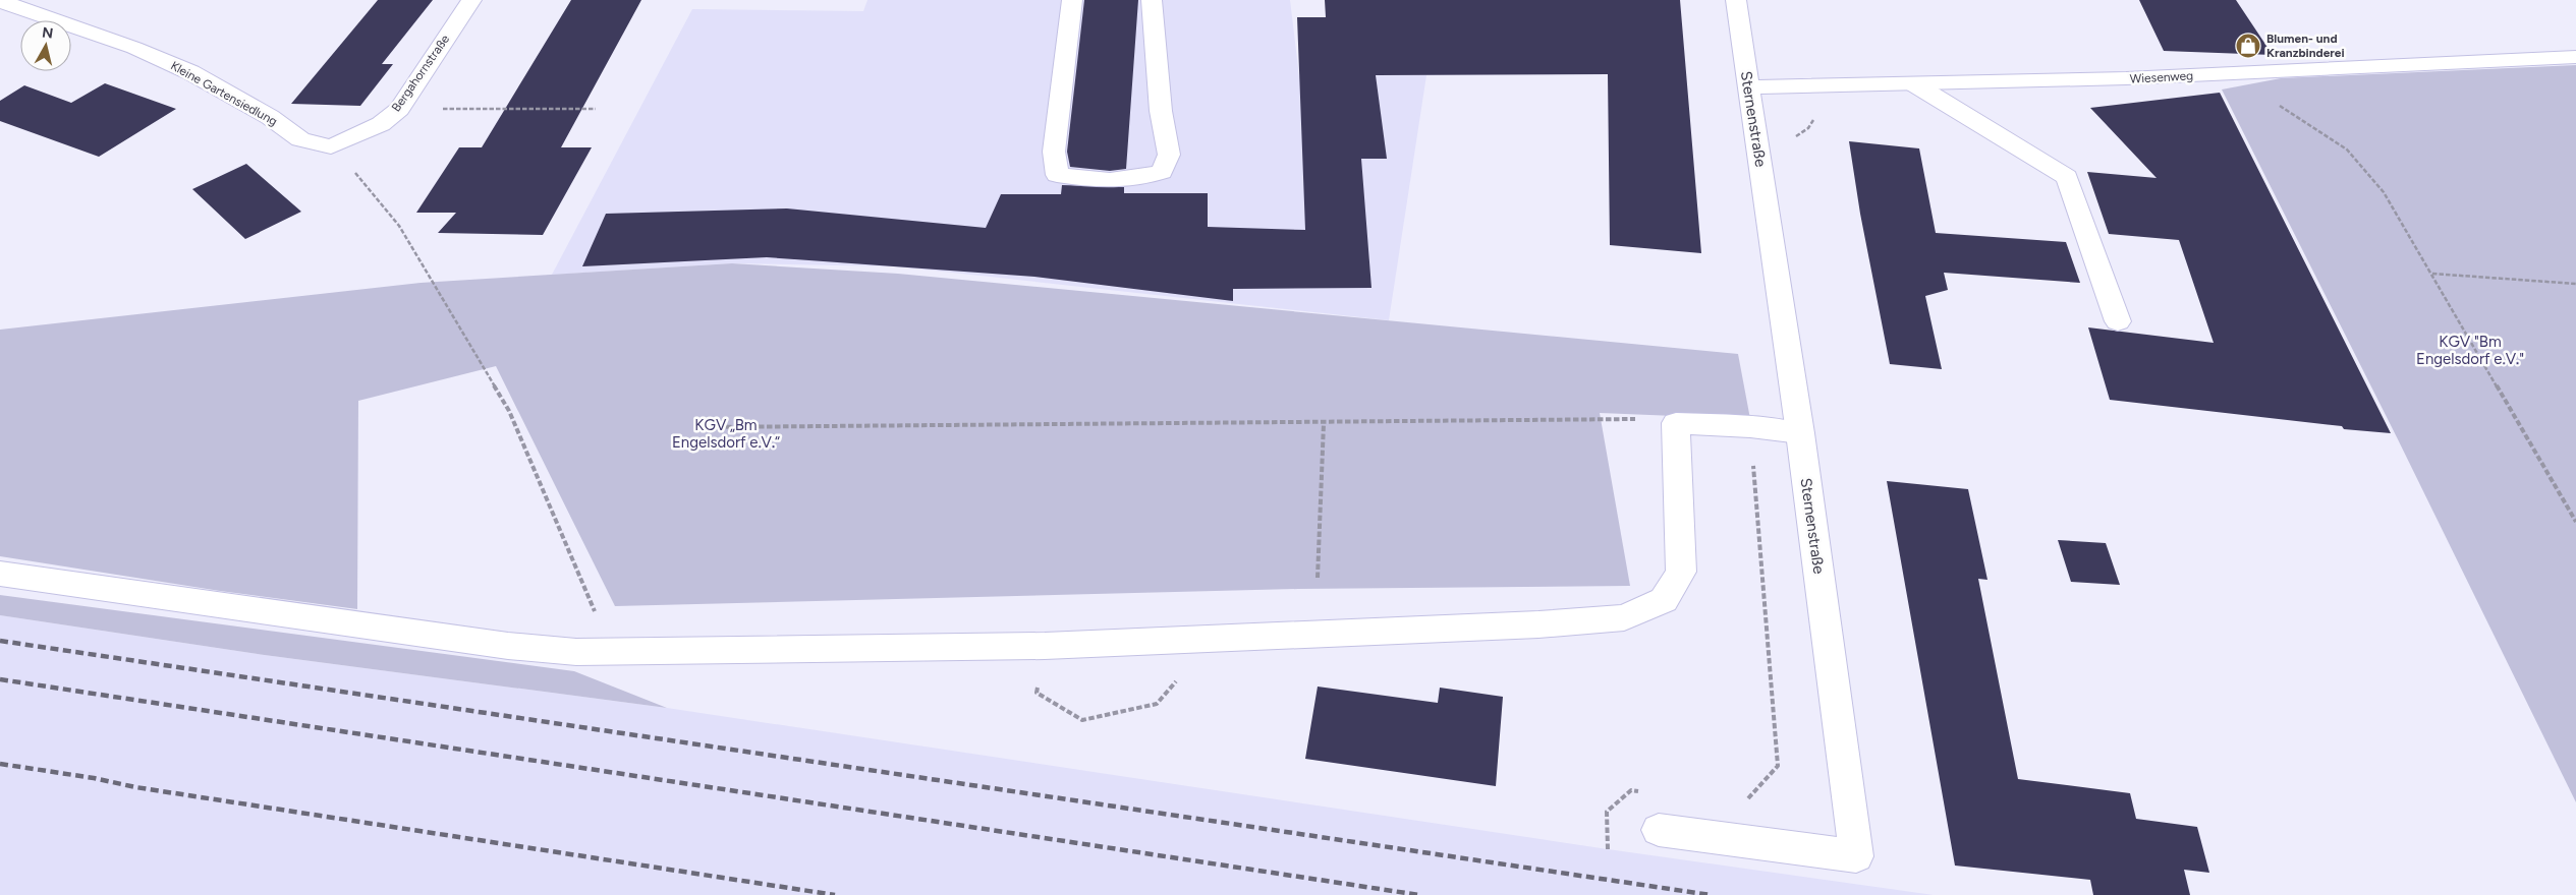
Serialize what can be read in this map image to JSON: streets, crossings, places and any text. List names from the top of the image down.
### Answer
{
  "streets": {
    "street": [
      "Bergahornstraße",
      "Wiesenweg",
      "Kleine Gartensiedlung",
      "Sternenstraße"
    ]
  },
  "crossings": [
    ["Bergahornstraße", "Kleine Gartensiedlung"],
    ["Wiesenweg", "Sternenstraße"]
  ],
  "parks": ["KGV \"Bm Engelsdorf e.V.\"", "KGV „Bm Engelsdorf e.V.“"],
  "places": {
    "shop": ["Blumen- und Kranzbinderei"]
  },
  "north": "top"
}
